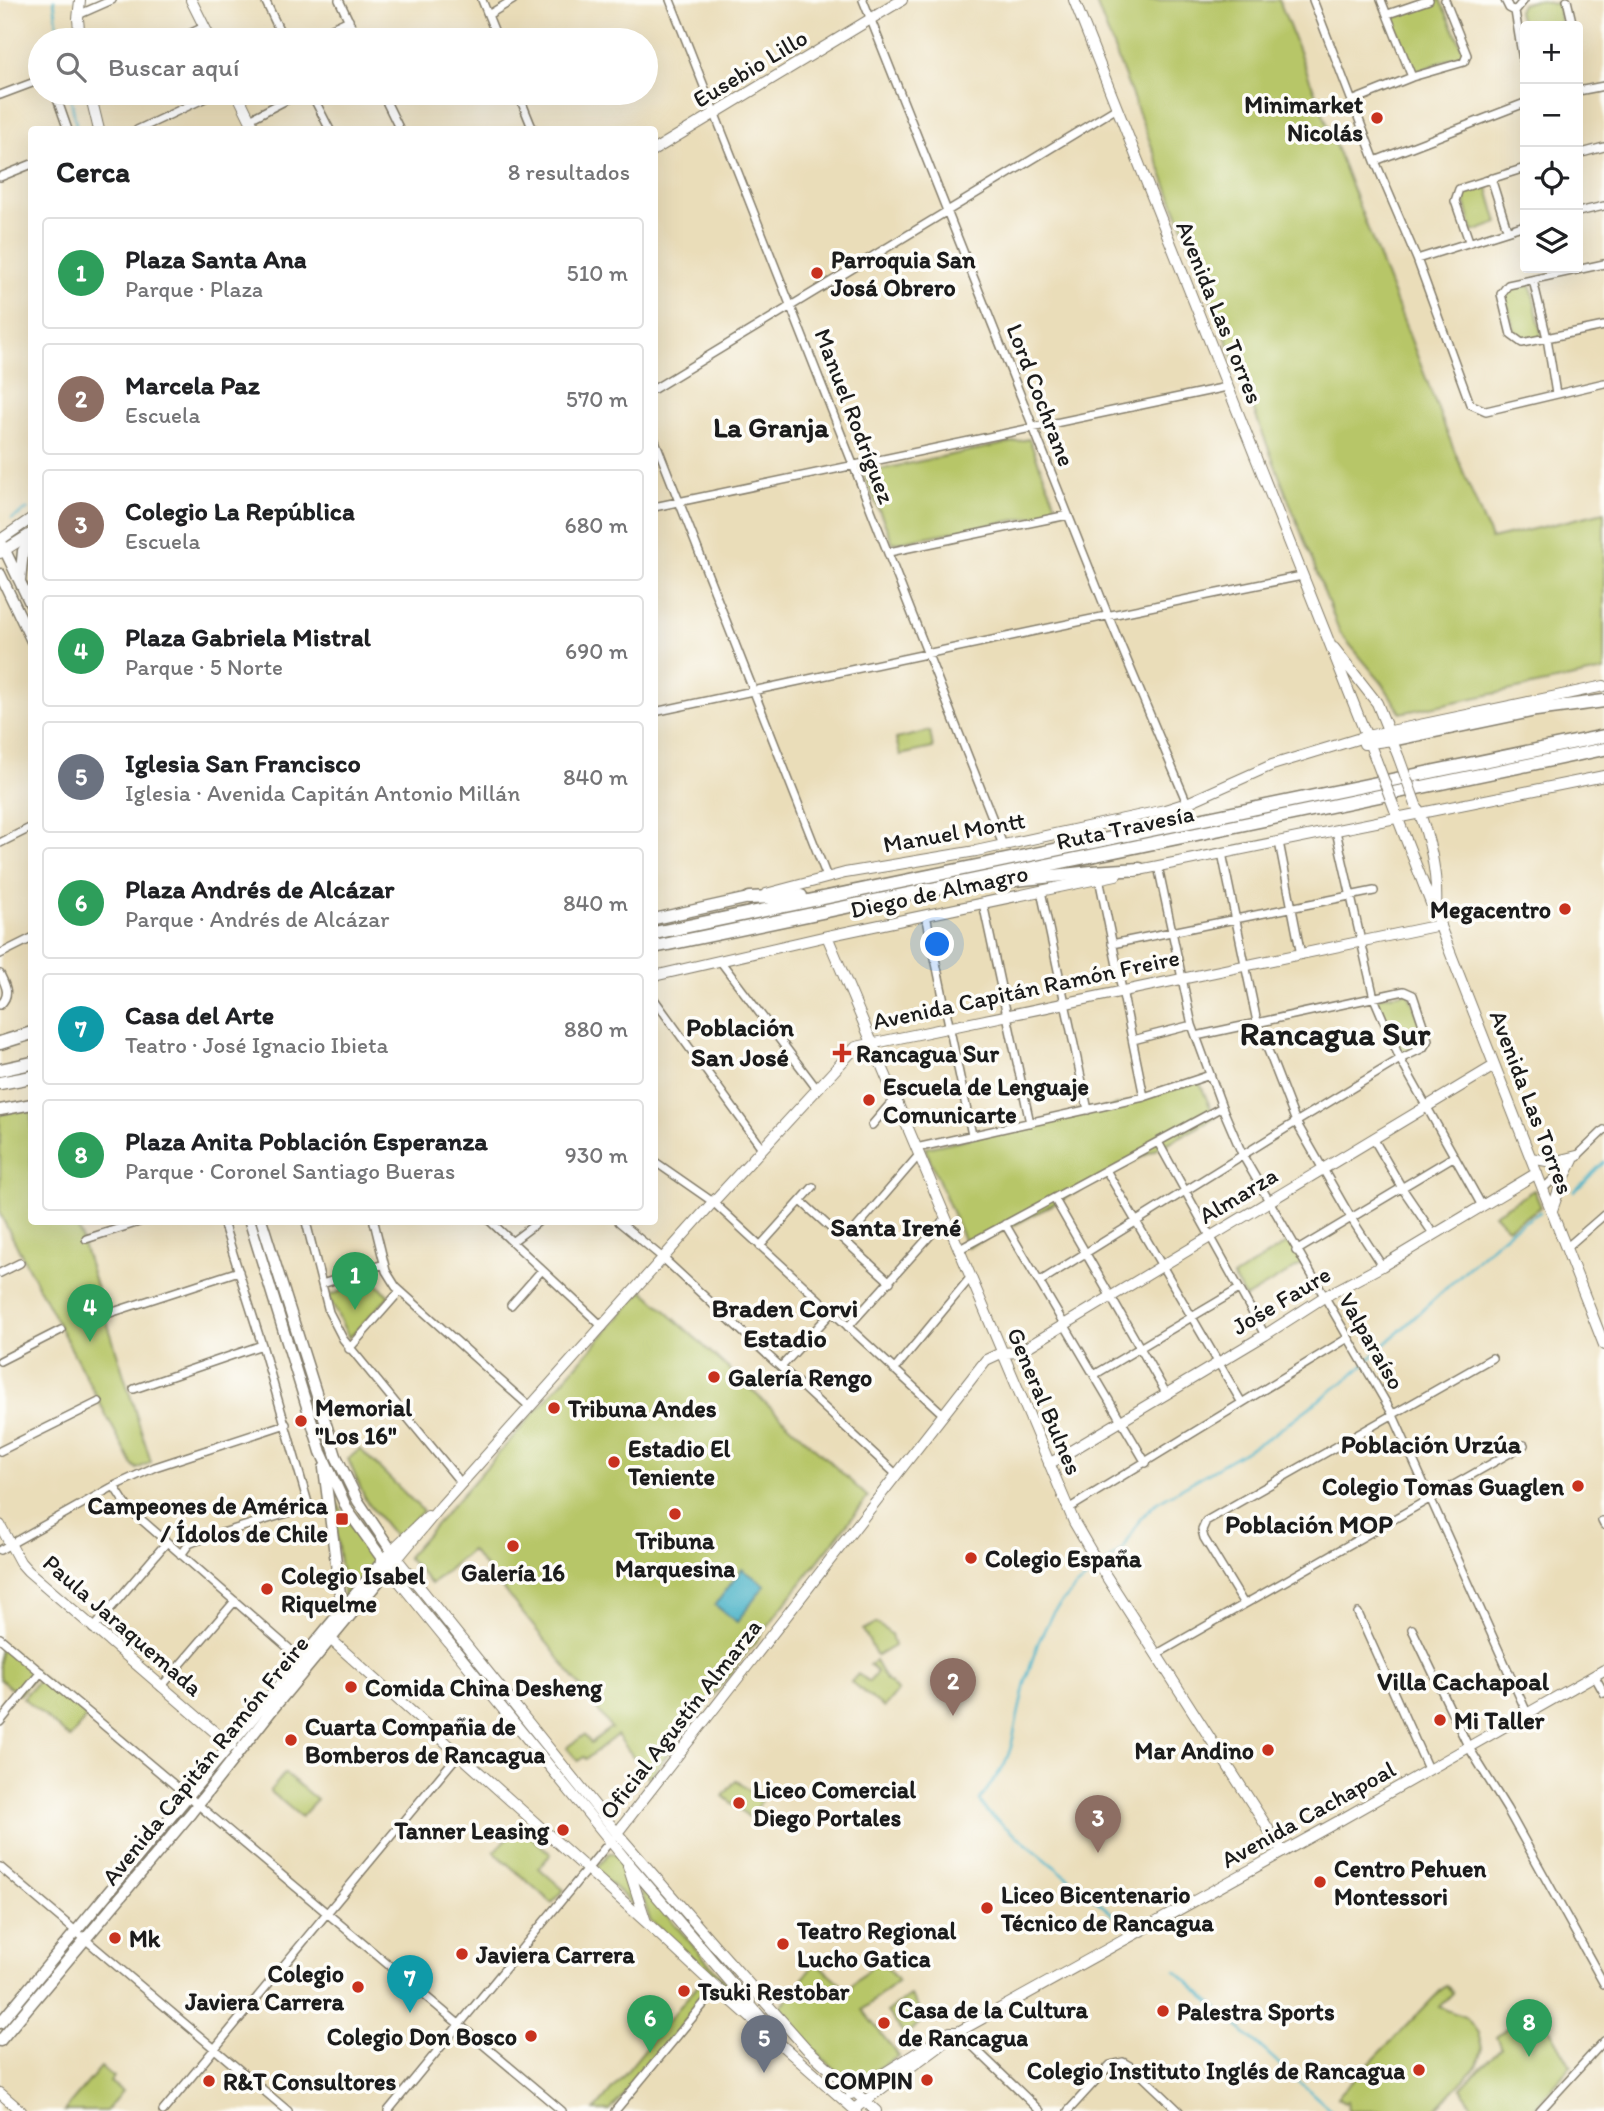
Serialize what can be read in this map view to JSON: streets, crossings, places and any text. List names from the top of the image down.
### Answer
{
  "streets": {
    "highway": ["Ruta Travesía"],
    "main road": [
      "Eusebio Lillo",
      "Avenida Las Torres",
      "Manuel Montt",
      "Diego de Almagro",
      "Avenida Capitán Ramón Freire",
      "Almarza",
      "Jośe Faure",
      "General Bulnes",
      "Paula Jaraquemada",
      "Oficial Agustín Almarza",
      "Avenida Cachapoal"
    ],
    "street": ["Lord Cochrane", "Manuel Rodríguez", "Valparaíso"]
  },
  "crossings": [
    ["Eusebio Lillo", "Lord Cochrane"],
    ["Eusebio Lillo", "Manuel Rodríguez"],
    ["Avenida Las Torres", "Manuel Montt"],
    ["Avenida Las Torres", "Diego de Almagro"],
    ["Avenida Las Torres", "Avenida Capitán Ramón Freire"],
    ["Avenida Las Torres", "Almarza"],
    ["Avenida Las Torres", "Jośe Faure"],
    ["Lord Cochrane", "Manuel Montt"],
    ["Manuel Rodríguez", "Manuel Montt"],
    ["Diego de Almagro", "Valparaíso"],
    ["Diego de Almagro", "General Bulnes"],
    ["Avenida Capitán Ramón Freire", "Valparaíso"],
    ["Avenida Capitán Ramón Freire", "General Bulnes"],
    ["Avenida Capitán Ramón Freire", "Paula Jaraquemada"],
    ["Almarza", "Valparaíso"],
    ["Almarza", "General Bulnes"],
    ["Almarza", "Oficial Agustín Almarza"],
    ["Jośe Faure", "Valparaíso"],
    ["Jośe Faure", "General Bulnes"],
    ["Valparaíso", "Avenida Cachapoal"],
    ["General Bulnes", "Oficial Agustín Almarza"],
    ["General Bulnes", "Avenida Cachapoal"]
  ],
  "districts": [
    "La Granja",
    "Población San José",
    "Rancagua Sur",
    "Santa Irené",
    "Braden Corvi Estadio",
    "Población Urzúa",
    "Población MOP",
    "Villa Cachapoal"
  ],
  "places": {
    "other": [
      "Minimarket Nicolás",
      "Parroquia San Josá Obrero",
      "Megacentro",
      "Escuela de Lenguaje Comunicarte",
      "Galería Rengo",
      "Tribuna Andes",
      "Memorial \"Los 16\"",
      "Estadio El Teniente",
      "Colegio Tomas Guaglen",
      "Tribuna Marquesina",
      "Galería 16",
      "Colegio España",
      "Colegio Isabel Riquelme",
      "Comida China Desheng",
      "Mi Taller",
      "Cuarta Compañia de Bomberos de Rancagua",
      "Mar Andino",
      "Liceo Comercial Diego Portales",
      "Tanner Leasing",
      "Centro Pehuen Montessori",
      "Liceo Bicentenario Técnico de Rancagua",
      "Mk",
      "Teatro Regional Lucho Gatica",
      "Javiera Carrera",
      "Colegio Javiera Carrera",
      "Tsuki Restobar",
      "Palestra Sports",
      "Casa de la Cultura de Rancagua",
      "Colegio Don Bosco",
      "Colegio Instituto Inglés de Rancagua",
      "COMPIN",
      "R&T Consultores"
    ],
    "health": ["Rancagua Sur"],
    "transit": ["Campeones de América / Ídolos de Chile"]
  },
  "page": {
    "map_buttons": ["+", "−"],
    "search": "Buscar aquí",
    "heading": ["Cerca", "8 resultados"],
    "list": [
      {
        "mark": "1",
        "name": "Plaza Santa Ana",
        "note": "Parque · Plaza",
        "value": "510 m"
      },
      {
        "mark": "2",
        "name": "Marcela Paz",
        "note": "Escuela",
        "value": "570 m"
      },
      {
        "mark": "3",
        "name": "Colegio La República",
        "note": "Escuela",
        "value": "680 m"
      },
      {
        "mark": "4",
        "name": "Plaza Gabriela Mistral",
        "note": "Parque · 5 Norte",
        "value": "690 m"
      },
      {
        "mark": "5",
        "name": "Iglesia San Francisco",
        "note": "Iglesia · Avenida Capitán Antonio Millán",
        "value": "840 m"
      },
      {
        "mark": "6",
        "name": "Plaza Andrés de Alcázar",
        "note": "Parque · Andrés de Alcázar",
        "value": "840 m"
      },
      {
        "mark": "7",
        "name": "Casa del Arte",
        "note": "Teatro · José Ignacio Ibieta",
        "value": "880 m"
      },
      {
        "mark": "8",
        "name": "Plaza Anita Población Esperanza",
        "note": "Parque · Coronel Santiago Bueras",
        "value": "930 m"
      }
    ],
    "pins": [
      "1",
      "4",
      "2",
      "3",
      "7",
      "6",
      "8",
      "5"
    ]
  }
}
